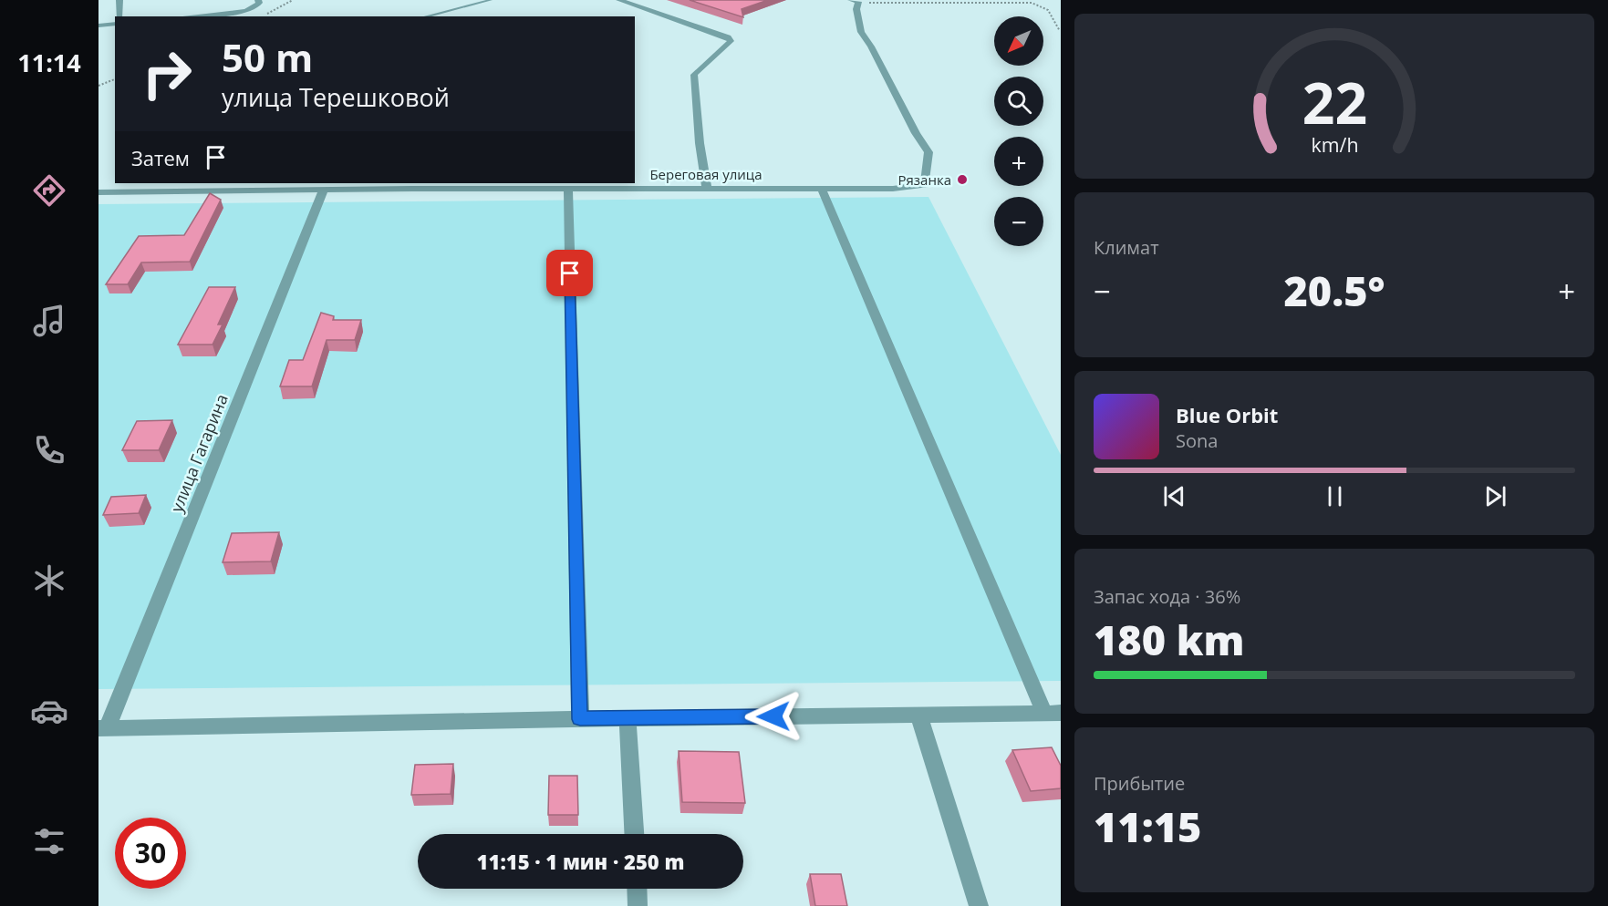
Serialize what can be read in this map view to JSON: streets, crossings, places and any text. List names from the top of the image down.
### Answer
{
  "streets": {
    "street": ["Береговая улица", "улица Гагарина"]
  },
  "crossings": [
    ["Береговая улица", "улица Гагарина"]
  ],
  "places": ["Рязанка"],
  "north": "bottom left",
  "page": {
    "tabs": "11:14",
    "map_buttons": ["+", "−"],
    "turn": ["50 m", "улица Терешковой"],
    "then": "Затем",
    "tile": [
      "Климат",
      ["Запас хода · 36%", "180 km"],
      ["Прибытие", "11:15"]
    ],
    "heat": ["−", "20.5°", "+"],
    "song": ["Blue Orbit", "Sona"],
    "limit": "30",
    "trip": "11:15 · 1 мин · 250 m",
    "gauge": ["22", "km/h"]
  }
}
